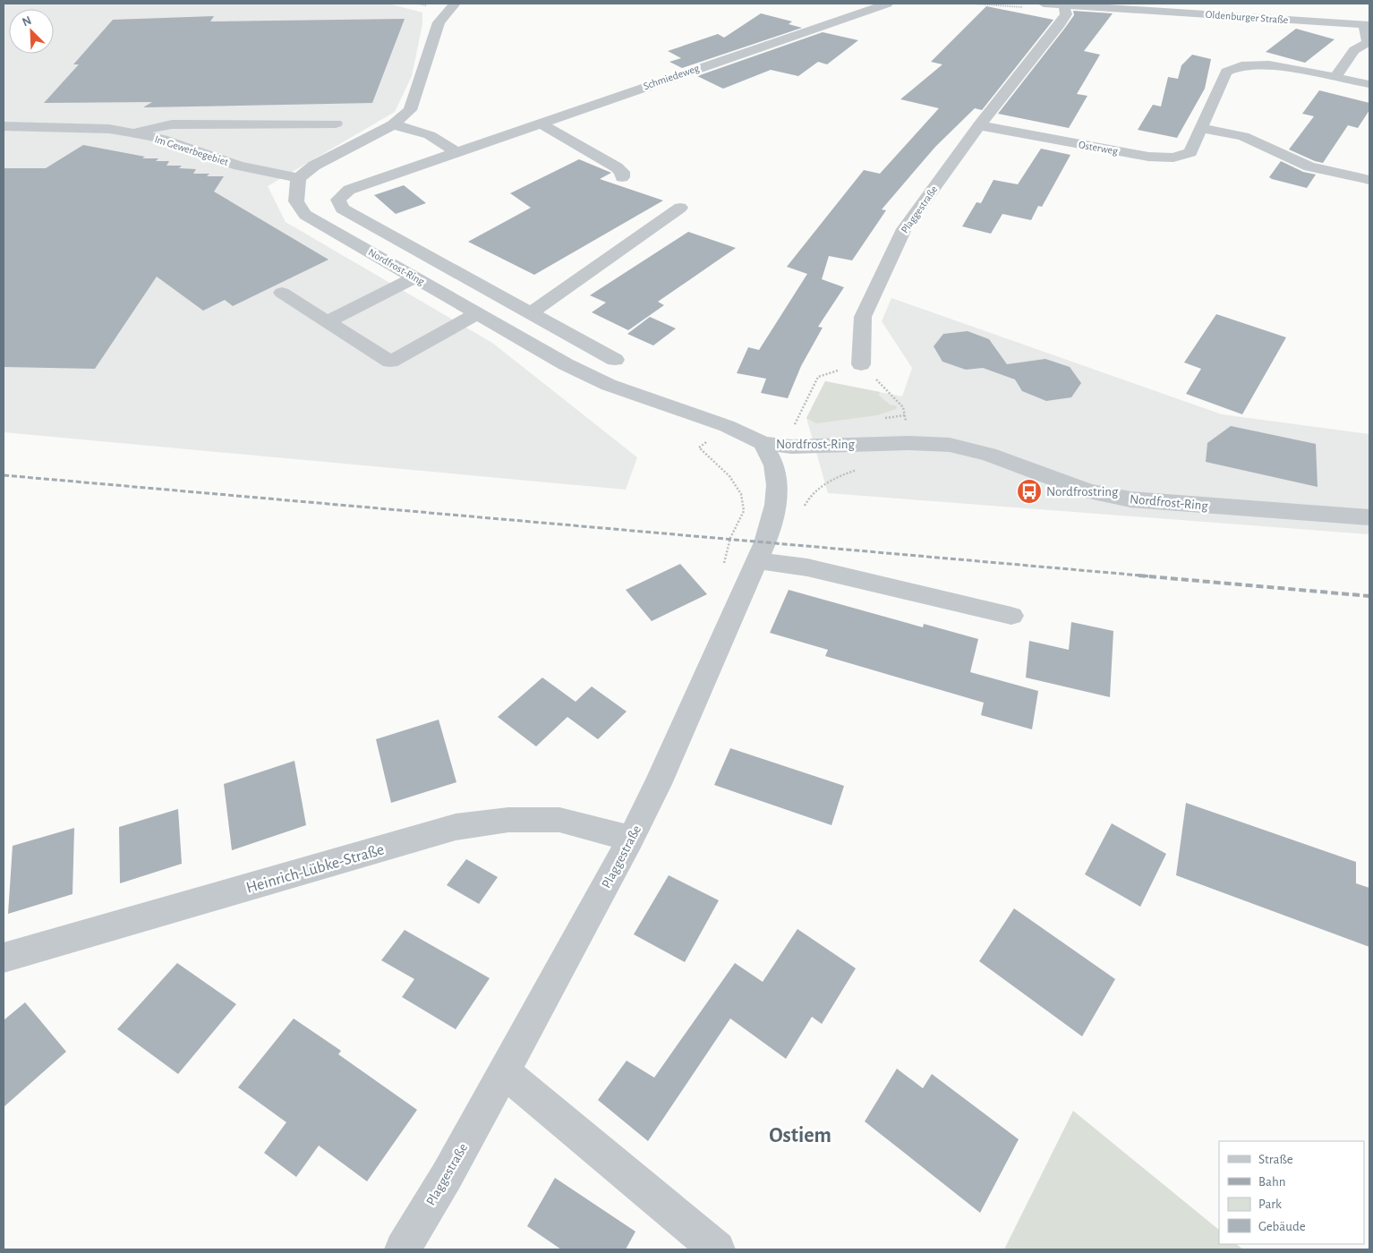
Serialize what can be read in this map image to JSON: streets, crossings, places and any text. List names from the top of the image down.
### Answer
{
  "streets": {
    "street": [
      "Oldenburger Straße",
      "Schmiedeweg",
      "Osterweg",
      "Im Gewerbegebiet",
      "Plaggestraße",
      "Nordfrost-Ring",
      "Heinrich-Lübke-Straße"
    ]
  },
  "crossings": [
    ["Oldenburger Straße", "Plaggestraße"],
    ["Osterweg", "Plaggestraße"],
    ["Im Gewerbegebiet", "Nordfrost-Ring"],
    ["Plaggestraße", "Nordfrost-Ring"],
    ["Plaggestraße", "Heinrich-Lübke-Straße"]
  ],
  "districts": ["Ostiem"],
  "places": {
    "bus stop": ["Nordfrostring"]
  },
  "legend": [
    "Straße",
    "Bahn",
    "Park",
    "Gebäude"
  ],
  "north": "top left"
}
